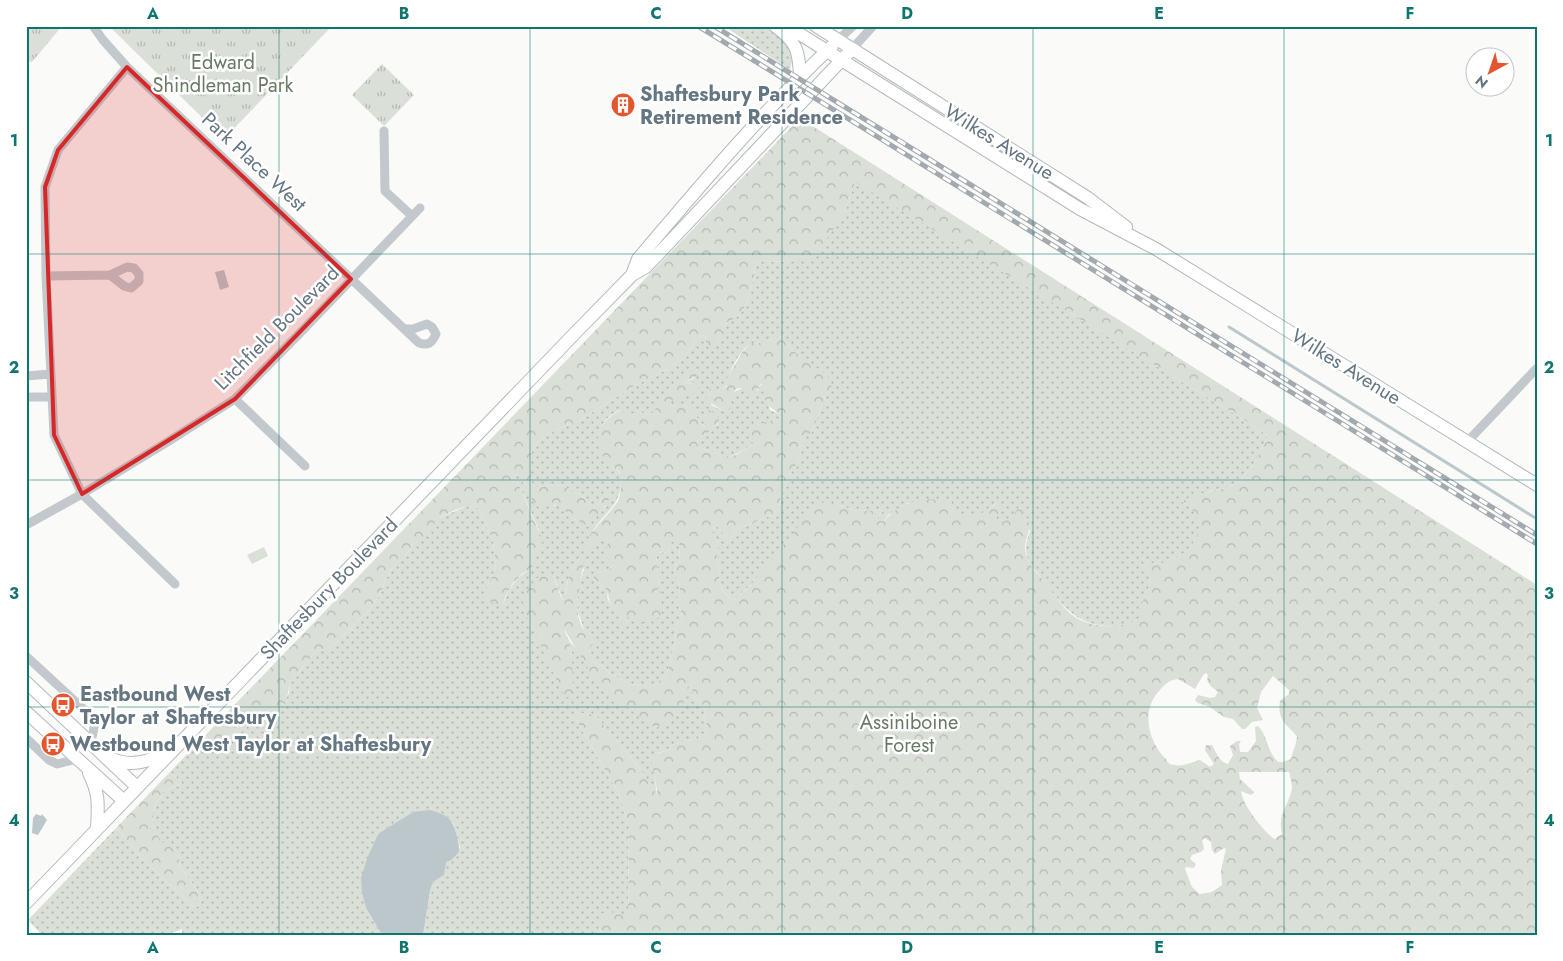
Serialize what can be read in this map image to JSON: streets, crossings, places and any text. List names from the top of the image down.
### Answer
{
  "streets": {
    "street": [
      "Wilkes Avenue",
      "Park Place West",
      "Litchfield Boulevard",
      "Shaftesbury Boulevard"
    ]
  },
  "crossings": [
    ["Wilkes Avenue", "Shaftesbury Boulevard"],
    ["Park Place West", "Litchfield Boulevard"]
  ],
  "parks": ["Edward Shindleman Park", "Assiniboine Forest"],
  "places": {
    "building": ["Shaftesbury Park Retirement Residence"],
    "bus stop": ["Eastbound West Taylor at Shaftesbury", "Westbound West Taylor at Shaftesbury"]
  },
  "north": "bottom left",
  "grid": {
    "columns": [
      "A",
      "B",
      "C",
      "D",
      "E",
      "F"
    ],
    "rows": [
      "1",
      "2",
      "3",
      "4"
    ]
  }
}
